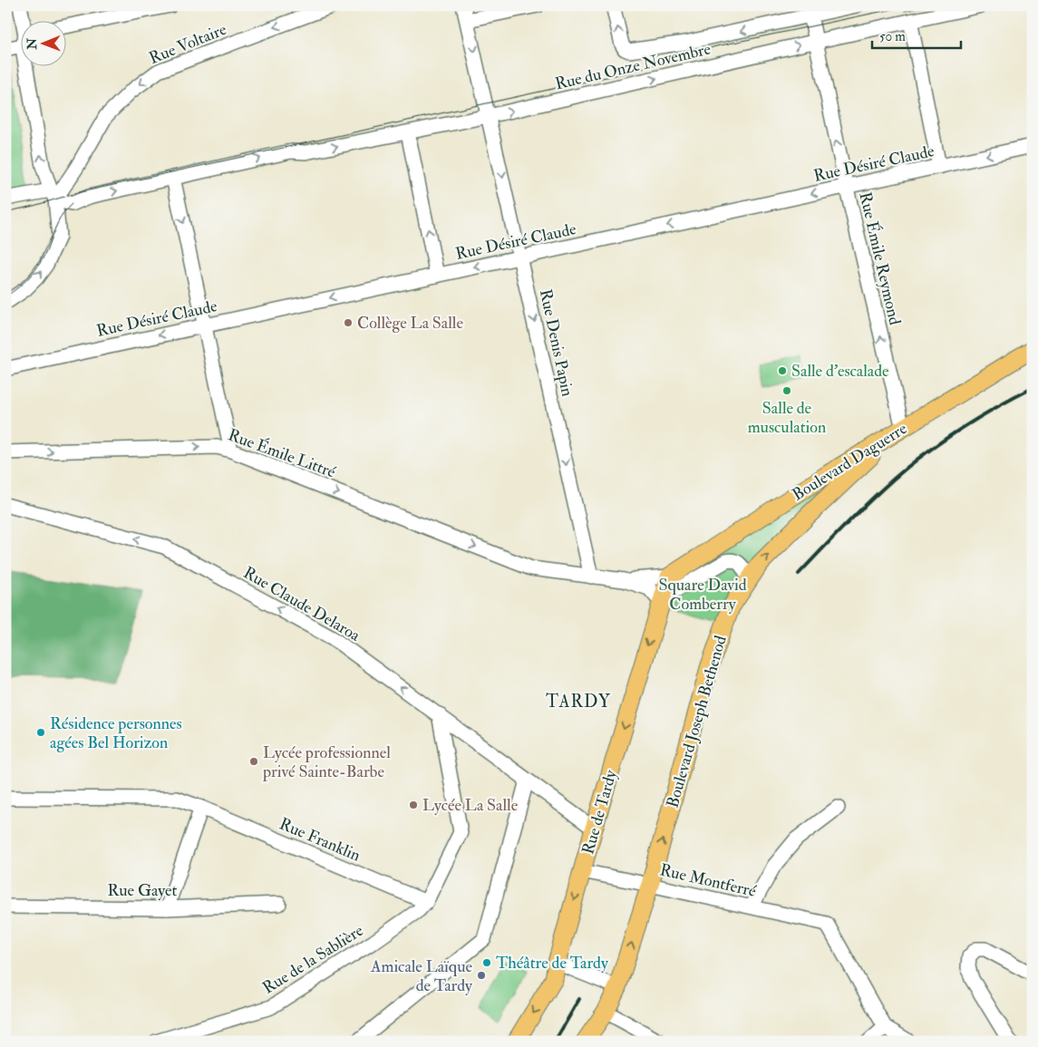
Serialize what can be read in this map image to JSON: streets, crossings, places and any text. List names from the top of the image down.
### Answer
{
  "streets": {
    "main road": ["Boulevard Daguerre", "Boulevard Joseph Bethenod", "Rue de Tardy"],
    "street": [
      "Rue Voltaire",
      "Rue du Onze Novembre",
      "Rue Désiré Claude",
      "Rue Émile Reymond",
      "Rue Denis Papin",
      "Rue Émile Littré",
      "Rue Claude Delaroa",
      "Rue Franklin",
      "Rue Montferré",
      "Rue Gayet",
      "Rue de la Sablière"
    ]
  },
  "crossings": [
    ["Rue Voltaire", "Rue du Onze Novembre"],
    ["Rue du Onze Novembre", "Rue Émile Reymond"],
    ["Rue du Onze Novembre", "Rue Denis Papin"],
    ["Rue Désiré Claude", "Rue Émile Reymond"],
    ["Rue Désiré Claude", "Rue Denis Papin"],
    ["Rue Émile Reymond", "Boulevard Daguerre"],
    ["Rue Émile Reymond", "Boulevard Joseph Bethenod"],
    ["Rue Denis Papin", "Rue Émile Littré"],
    ["Boulevard Daguerre", "Boulevard Joseph Bethenod"],
    ["Boulevard Daguerre", "Rue de Tardy"],
    ["Rue Claude Delaroa", "Rue de Tardy"],
    ["Boulevard Joseph Bethenod", "Rue Montferré"],
    ["Rue de Tardy", "Rue Montferré"],
    ["Rue Franklin", "Rue de la Sablière"]
  ],
  "one_way": [
    "Rue Désiré Claude",
    "Rue Denis Papin",
    "Rue Émile Littré",
    "Rue Claude Delaroa",
    "Boulevard Joseph Bethenod",
    "Rue de Tardy"
  ],
  "districts": ["TARDY"],
  "parks": ["Square David Comberry"],
  "places": [
    "Collège La Salle",
    "Salle d'escalade",
    "Salle de musculation",
    "Résidence personnes agées Bel Horizon",
    "Lycée professionnel privé Sainte-Barbe",
    "Lycée La Salle",
    "Théâtre de Tardy",
    "Amicale Laïque de Tardy"
  ],
  "scale_bar": "50 m",
  "north": "left"
}
